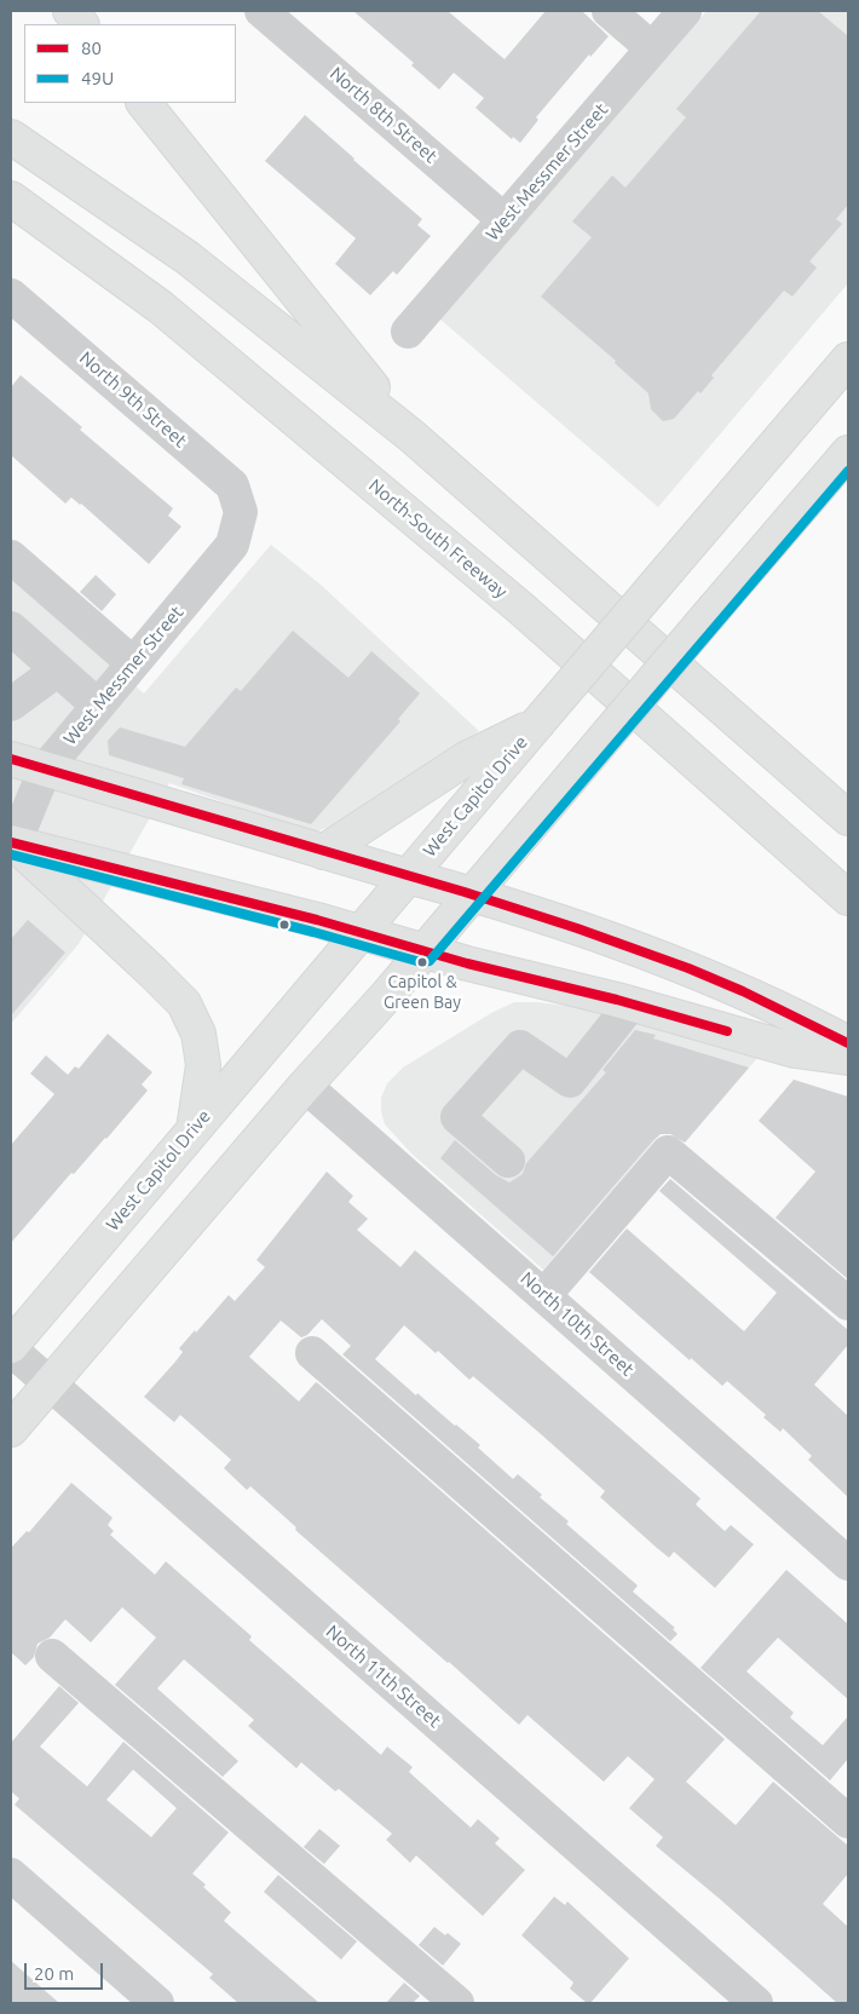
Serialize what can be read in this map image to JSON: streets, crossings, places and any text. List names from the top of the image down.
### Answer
{
  "streets": {
    "main road": ["North-South Freeway", "West Capitol Drive"],
    "street": [
      "North 8th Street",
      "West Messmer Street",
      "North 9th Street",
      "North 10th Street",
      "North 11th Street"
    ]
  },
  "crossings": [
    ["North 8th Street", "West Messmer Street"],
    ["West Messmer Street", "North 9th Street"],
    ["West Capitol Drive", "North 11th Street"]
  ],
  "places": ["Capitol & Green Bay"],
  "lines": ["transit line 49U", "transit line 80"],
  "legend": ["80", "49U"],
  "scale_bar": "20 m"
}
